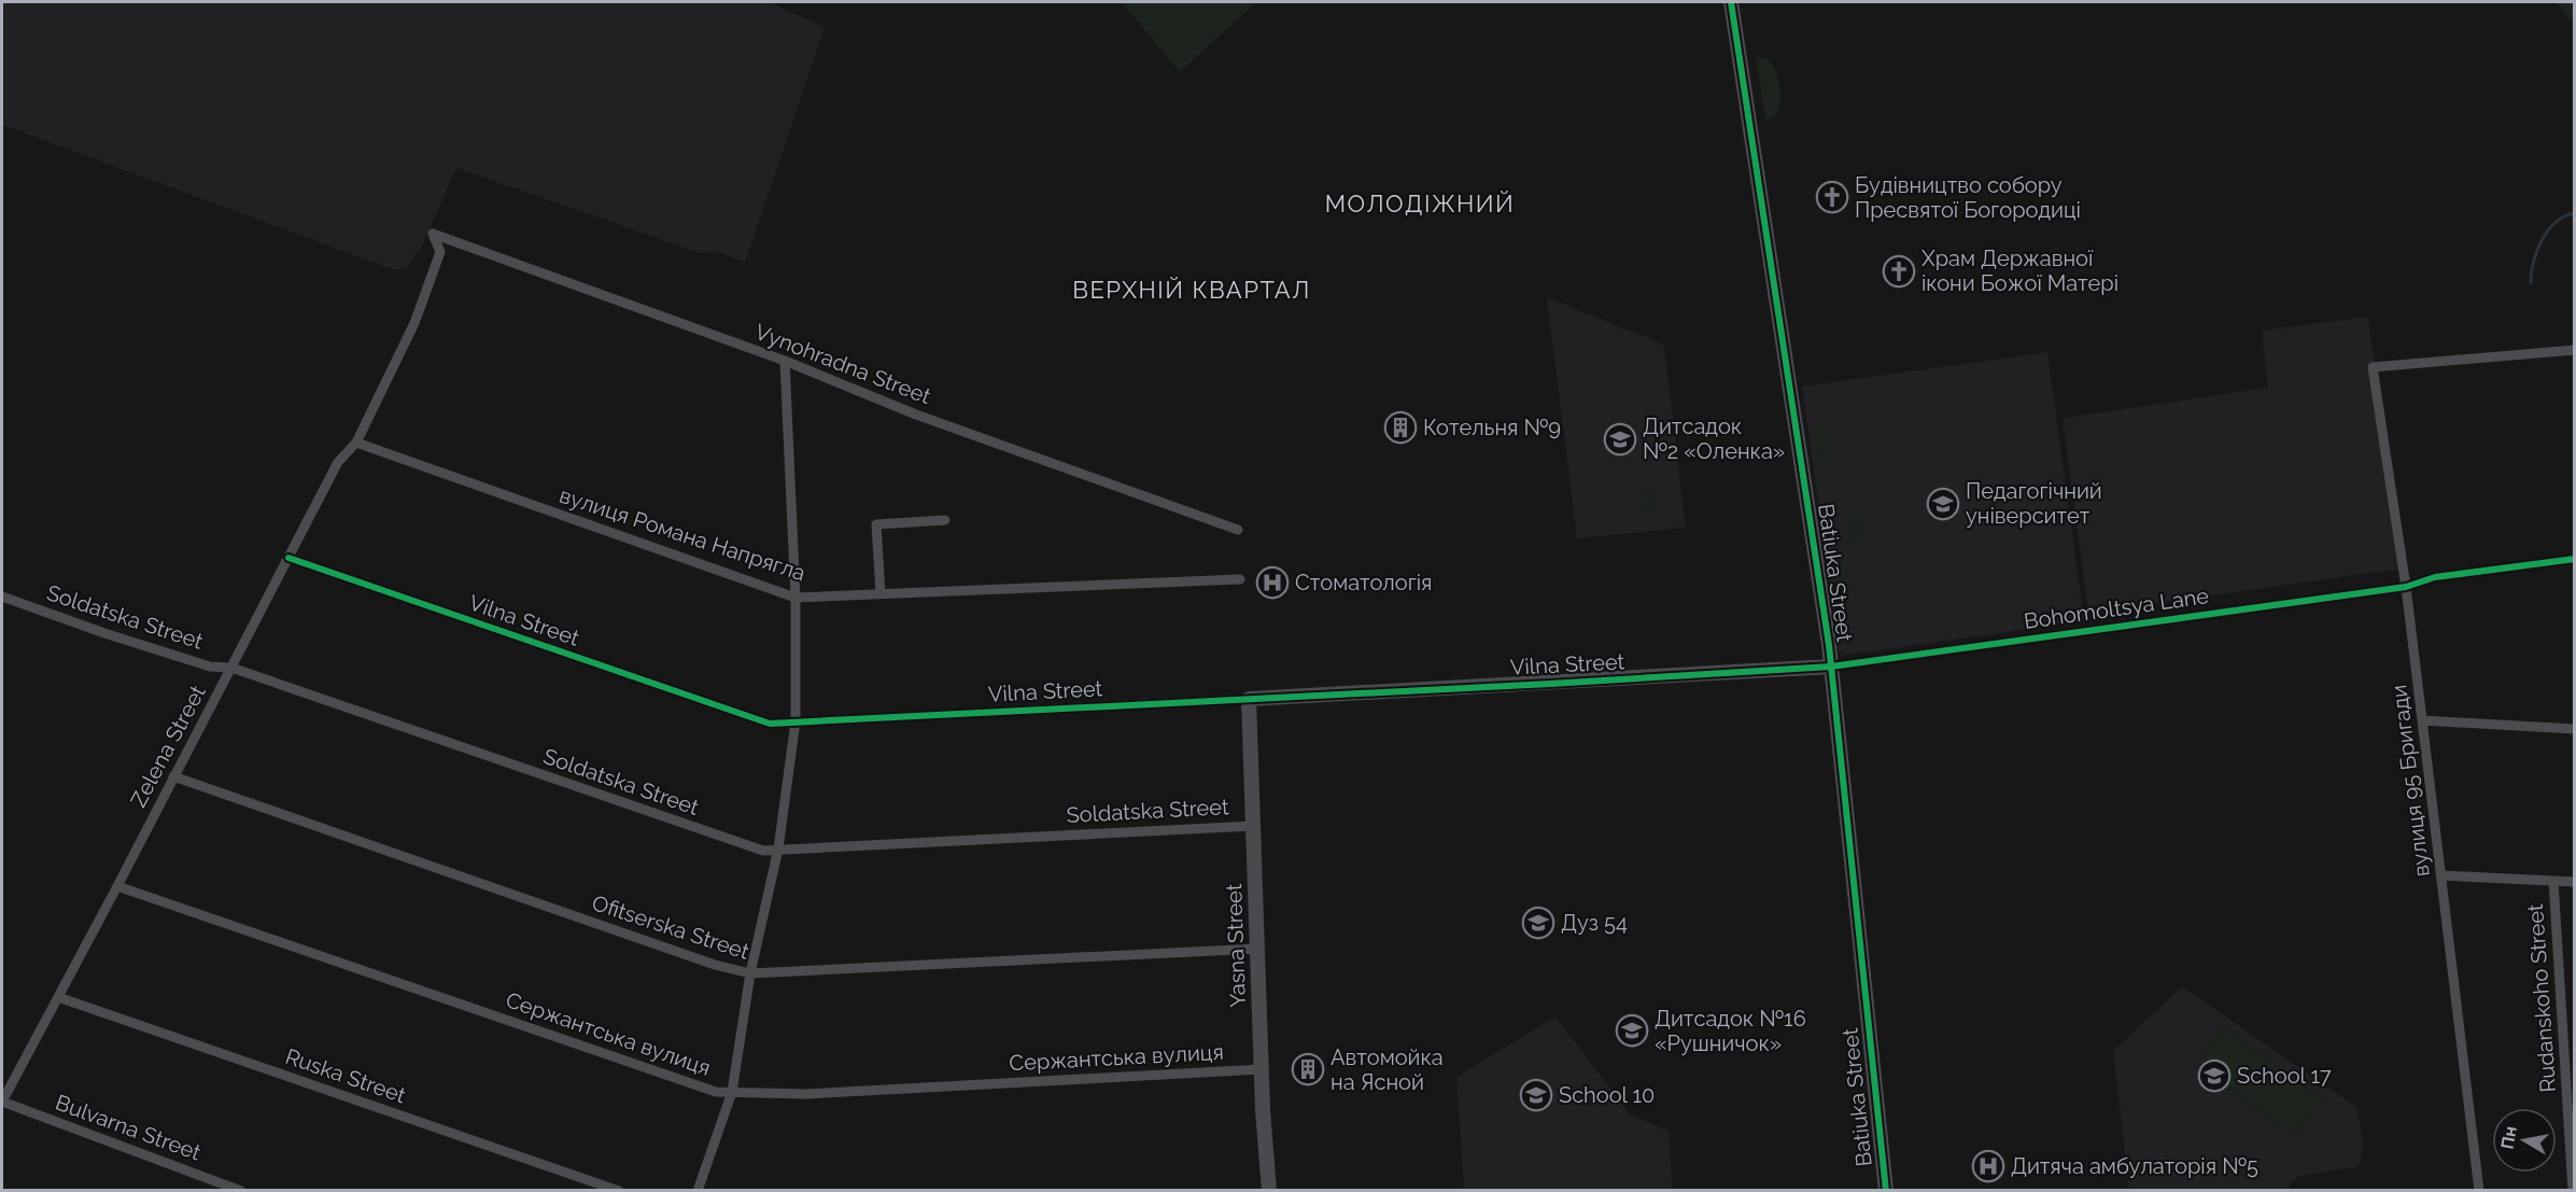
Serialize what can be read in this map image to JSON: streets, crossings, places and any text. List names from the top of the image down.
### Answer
{
  "streets": {
    "street": [
      "Vynohradna Street",
      "вулиця Романа Напрягла",
      "Batiuka Street",
      "Bohomoltsya Lane",
      "Soldatska Street",
      "Vilna Street",
      "Zelena Street",
      "вулиця 95 Бригади",
      "Ofitserska Street",
      "Yasna Street",
      "Rudanskoho Street",
      "Сержантська вулиця",
      "Ruska Street",
      "Bulvarna Street"
    ]
  },
  "crossings": [
    ["Vynohradna Street", "Zelena Street"],
    ["вулиця Романа Напрягла", "Zelena Street"],
    ["Batiuka Street", "Bohomoltsya Lane"],
    ["Batiuka Street", "Vilna Street"],
    ["Bohomoltsya Lane", "Vilna Street"],
    ["Bohomoltsya Lane", "вулиця 95 Бригади"],
    ["Soldatska Street", "Zelena Street"],
    ["Soldatska Street", "Yasna Street"],
    ["Vilna Street", "Zelena Street"],
    ["Vilna Street", "Yasna Street"],
    ["Zelena Street", "Ofitserska Street"],
    ["Zelena Street", "Сержантська вулиця"],
    ["Zelena Street", "Ruska Street"],
    ["Zelena Street", "Bulvarna Street"],
    ["Ofitserska Street", "Yasna Street"],
    ["Yasna Street", "Сержантська вулиця"]
  ],
  "districts": ["МОЛОДІЖНИЙ", "ВЕРХНІЙ КВАРТАЛ"],
  "places": {
    "church": ["Будівництво собору Пресвятої Богородиці", "Храм Державної ікони Божої Матері"],
    "building": ["Котельня №9", "Автомойка на Ясной"],
    "school or university": [
      "Дитсадок №2 «Оленка»",
      "Педагогічний університет",
      "Дуз 54",
      "Дитсадок №16 «Рушничок»",
      "School 17",
      "School 10"
    ],
    "hospital": ["Стоматологія", "Дитяча амбулаторія №5"]
  },
  "north": "left"
}
